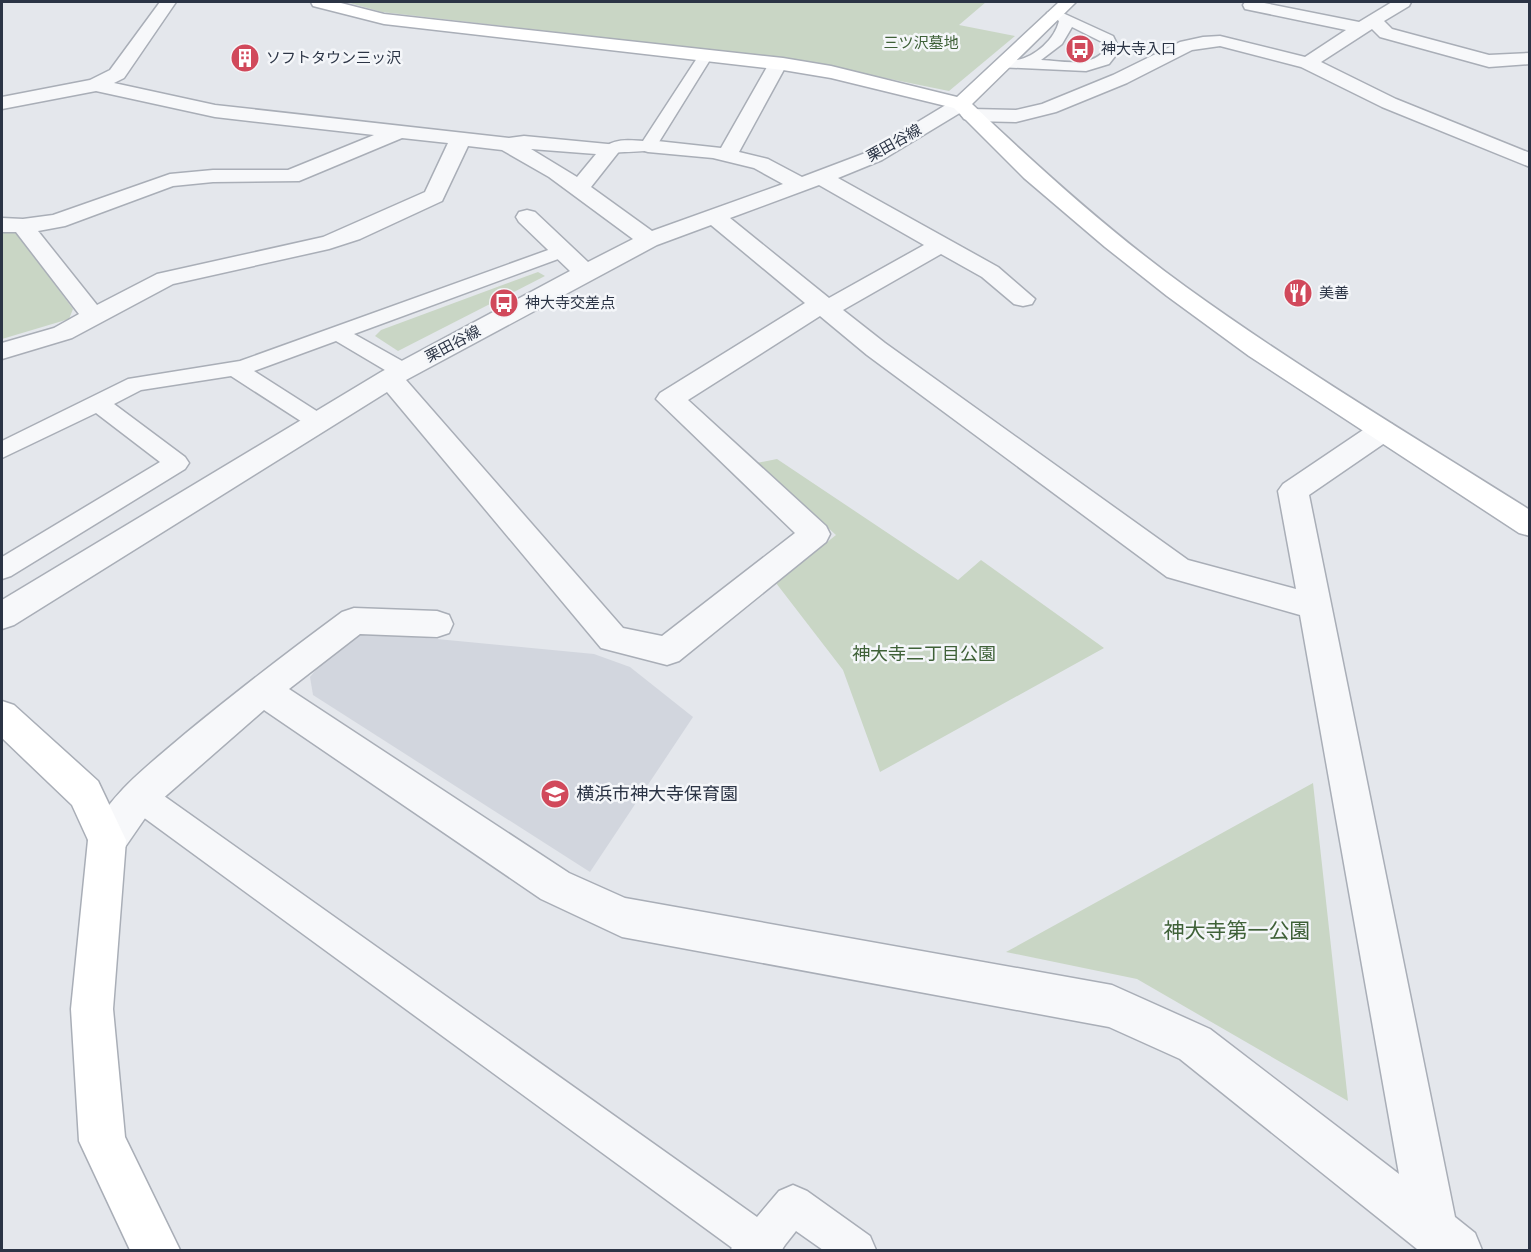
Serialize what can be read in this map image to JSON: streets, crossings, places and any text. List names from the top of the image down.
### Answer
{
  "streets": {
    "street": ["栗田谷線"]
  },
  "parks": ["三ツ沢墓地", "神大寺二丁目公園", "神大寺第一公園"],
  "places": {
    "bus stop": ["神大寺入口", "神大寺交差点"],
    "building": ["ソフトタウン三ッ沢"],
    "restaurant": ["美善"],
    "school or university": ["横浜市神大寺保育園"]
  }
}
